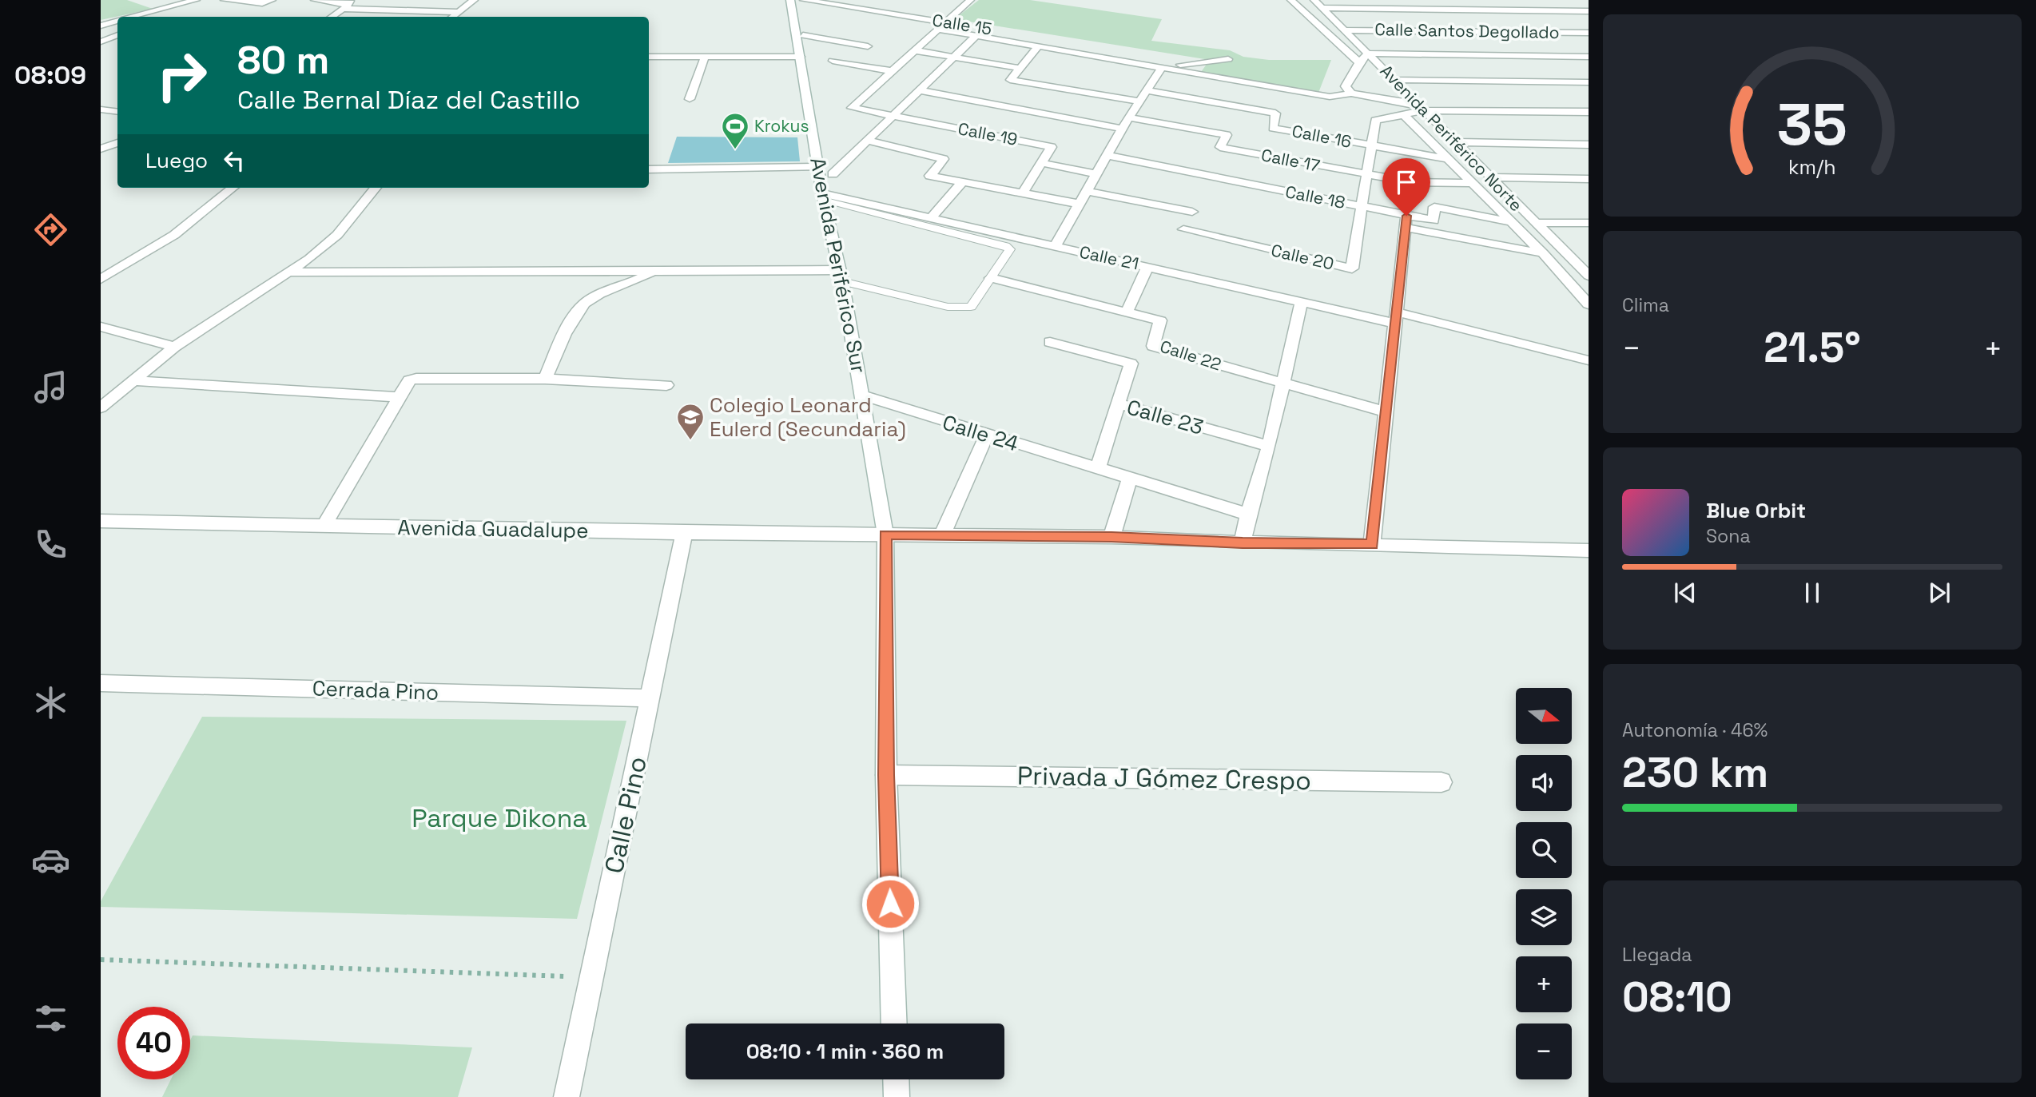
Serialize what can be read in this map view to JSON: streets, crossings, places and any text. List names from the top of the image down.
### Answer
{
  "streets": {
    "street": [
      "Calle 15",
      "Calle Santos Degollado",
      "Calle 19",
      "Calle 16",
      "Avenida Periférico Norte",
      "Calle 17",
      "Calle 18",
      "Calle 20",
      "Calle 21",
      "Avenida Periférico Sur",
      "Calle 22",
      "Calle 23",
      "Calle 24",
      "Avenida Guadalupe",
      "Cerrada Pino",
      "Privada J Gómez Crespo",
      "Calle Pino"
    ]
  },
  "crossings": [
    ["Calle Santos Degollado", "Avenida Periférico Norte"],
    ["Calle 18", "Calle 20"],
    ["Calle 21", "Avenida Periférico Sur"],
    ["Avenida Periférico Sur", "Calle 24"],
    ["Avenida Periférico Sur", "Avenida Guadalupe"],
    ["Avenida Periférico Sur", "Privada J Gómez Crespo"],
    ["Avenida Guadalupe", "Calle Pino"],
    ["Cerrada Pino", "Calle Pino"]
  ],
  "parks": ["Parque Dikona"],
  "places": {
    "sports": ["Krokus"],
    "school or university": ["Colegio Leonard Eulerd (Secundaria)"]
  },
  "north": "right",
  "page": {
    "tabs": "08:09",
    "turn": ["80 m", "Calle Bernal Díaz del Castillo"],
    "then": "Luego",
    "tile": [
      "Clima",
      ["Autonomía · 46%", "230 km"],
      ["Llegada", "08:10"]
    ],
    "heat": ["−", "21.5°", "+"],
    "song": ["Blue Orbit", "Sona"],
    "map_buttons": ["+", "−"],
    "limit": "40",
    "trip": "08:10 · 1 min · 360 m",
    "gauge": ["35", "km/h"]
  }
}
